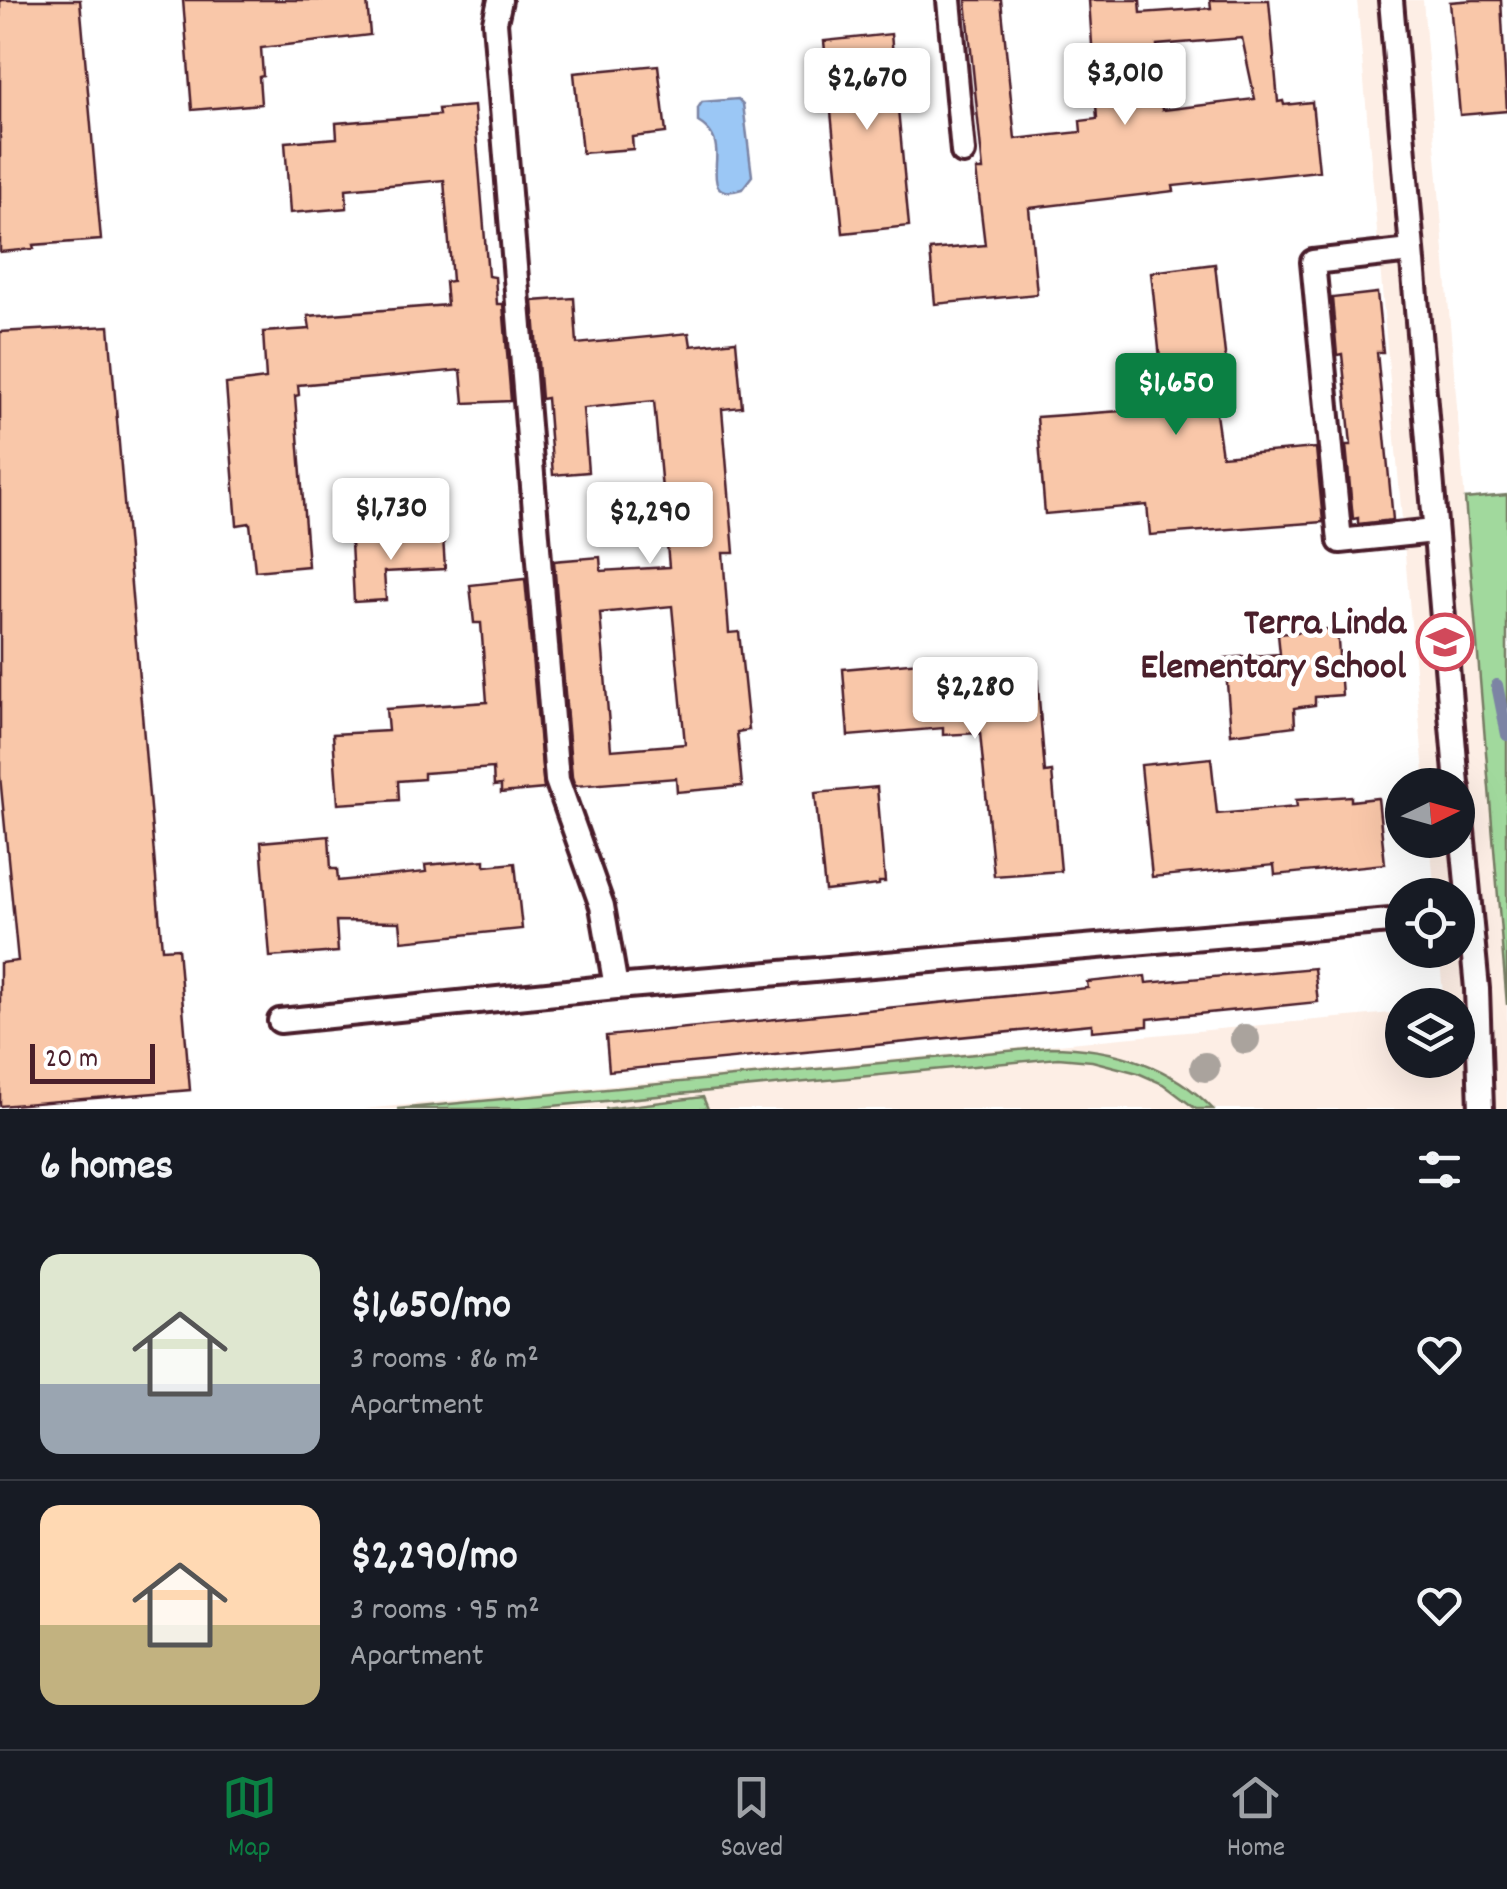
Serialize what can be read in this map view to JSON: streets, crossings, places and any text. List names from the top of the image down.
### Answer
{
  "places": {
    "school or university": ["Terra Linda Elementary School"]
  },
  "scale_bar": "20 m",
  "north": "right",
  "page": {
    "price": [
      "$3,010",
      "$2,670",
      "$1,650",
      "$1,730",
      "$2,290",
      "$2,280"
    ],
    "scale": "20 m",
    "heading": "6 homes",
    "list": [
      {
        "name": "$1,650/mo",
        "note": "3 rooms · 86 m² · Apartment"
      },
      {
        "name": "$2,290/mo",
        "note": "3 rooms · 95 m² · Apartment"
      }
    ],
    "tabs": ["Map", "Saved", "Home"]
  }
}
